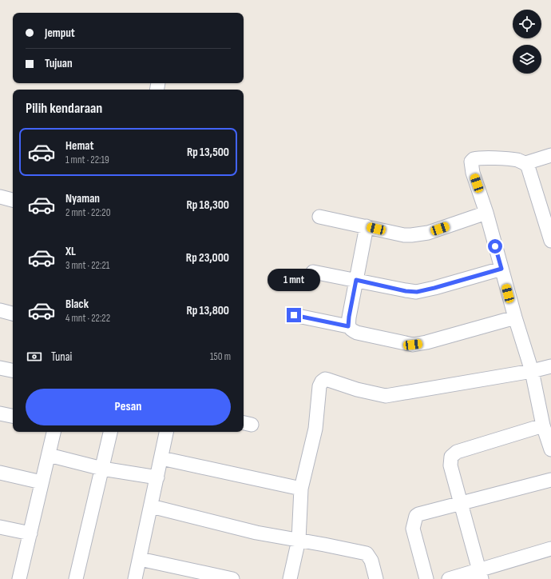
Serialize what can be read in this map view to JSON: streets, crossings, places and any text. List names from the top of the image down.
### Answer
{
  "page": {
    "banner": ["Jemput", "Tujuan"],
    "heading": "Pilih kendaraan",
    "list": [
      {
        "name": "Hemat",
        "note": "1 mnt · 22:19",
        "value": "Rp 13,500"
      },
      {
        "name": "Nyaman",
        "note": "2 mnt · 22:20",
        "value": "Rp 18,300"
      },
      {
        "name": "XL",
        "note": "3 mnt · 22:21",
        "value": "Rp 23,000"
      },
      {
        "name": "Black",
        "note": "4 mnt · 22:22",
        "value": "Rp 13,800"
      }
    ],
    "bubble": "1 mnt",
    "pay": ["Tunai", "150 m"],
    "buttons": "Pesan"
  }
}
